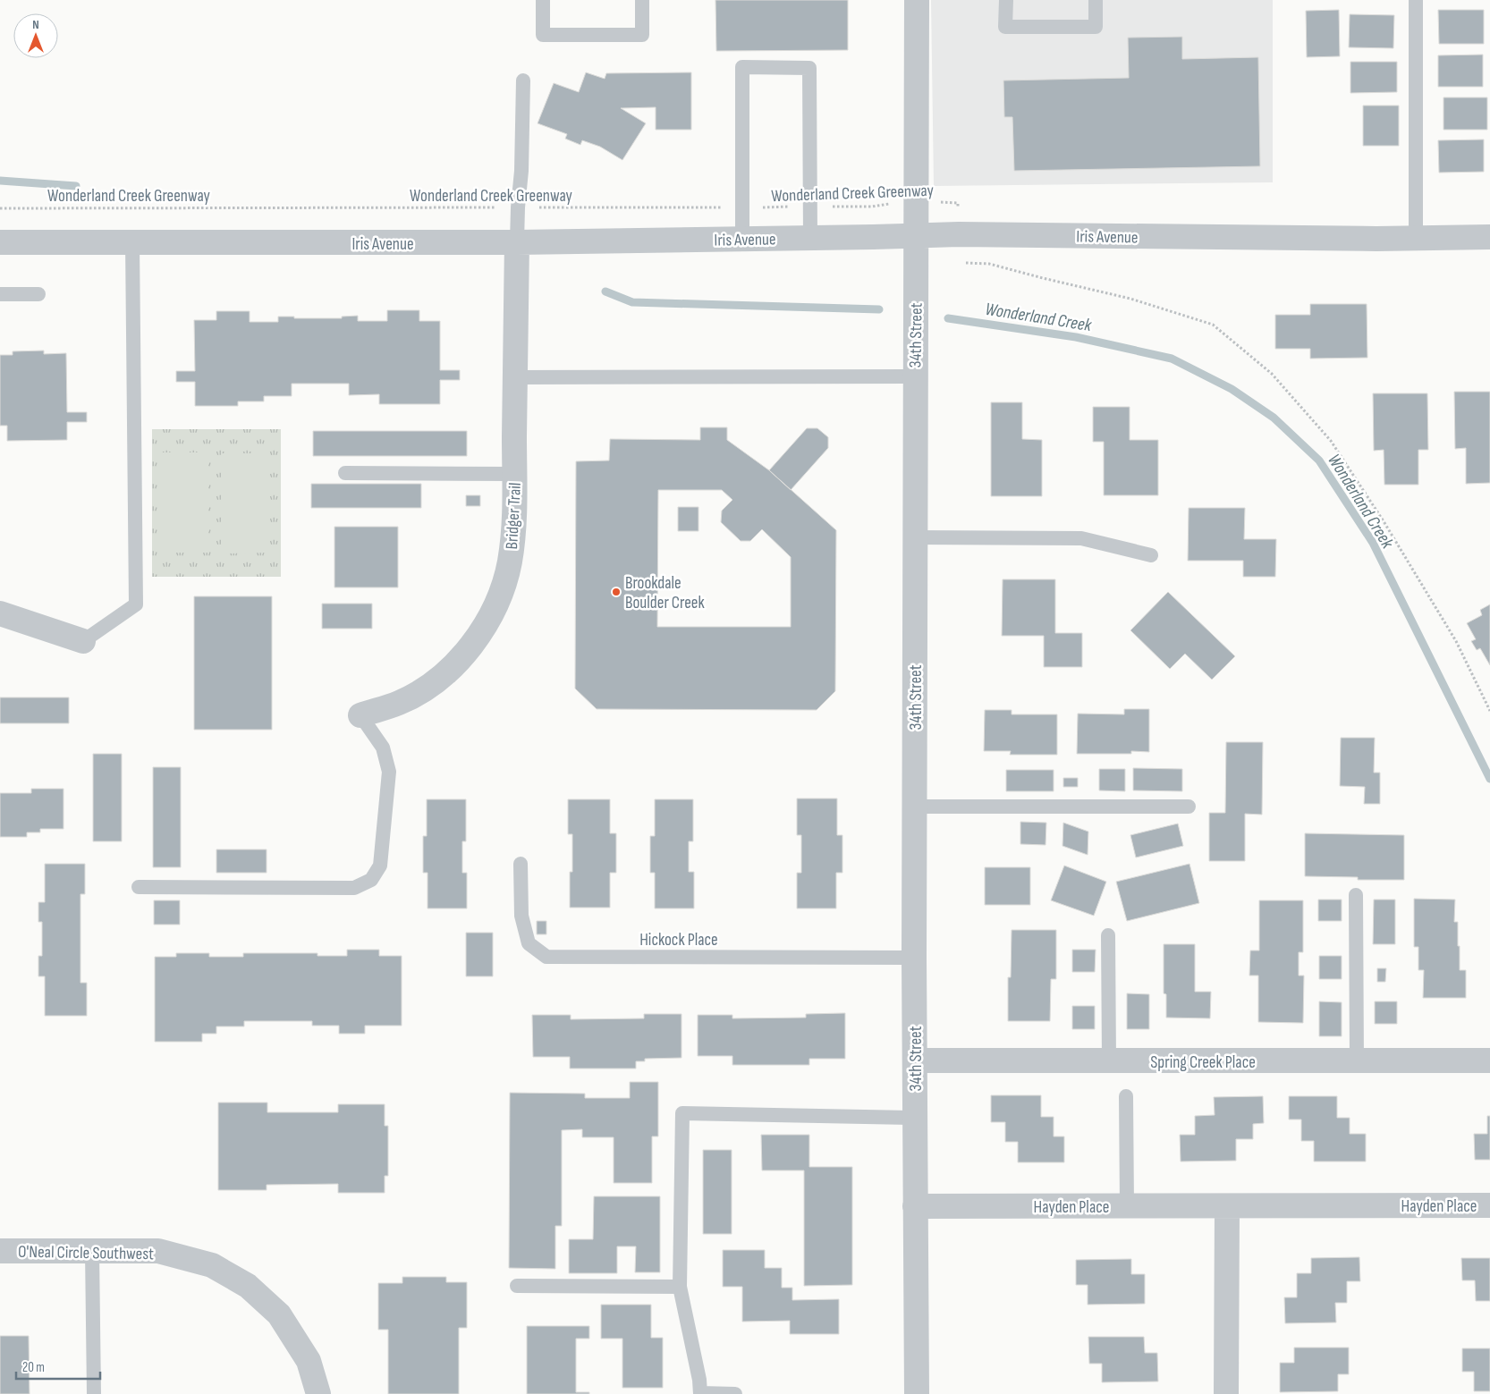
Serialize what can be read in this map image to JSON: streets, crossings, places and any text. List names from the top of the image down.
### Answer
{
  "streets": {
    "street": [
      "Iris Avenue",
      "34th Street",
      "Bridger Trail",
      "Spring Creek Place",
      "Hayden Place",
      "O'Neal Circle Southwest"
    ],
    "lane": ["Hickock Place"],
    "path": ["Wonderland Creek Greenway"]
  },
  "crossings": [
    ["Wonderland Creek Greenway", "Iris Avenue"],
    ["Wonderland Creek Greenway", "34th Street"],
    ["Iris Avenue", "34th Street"],
    ["Iris Avenue", "Bridger Trail"],
    ["34th Street", "Hickock Place"],
    ["34th Street", "Spring Creek Place"],
    ["34th Street", "Hayden Place"]
  ],
  "water": ["Wonderland Creek"],
  "places": ["Brookdale Boulder Creek"],
  "scale_bar": "20 m",
  "north": "top"
}
